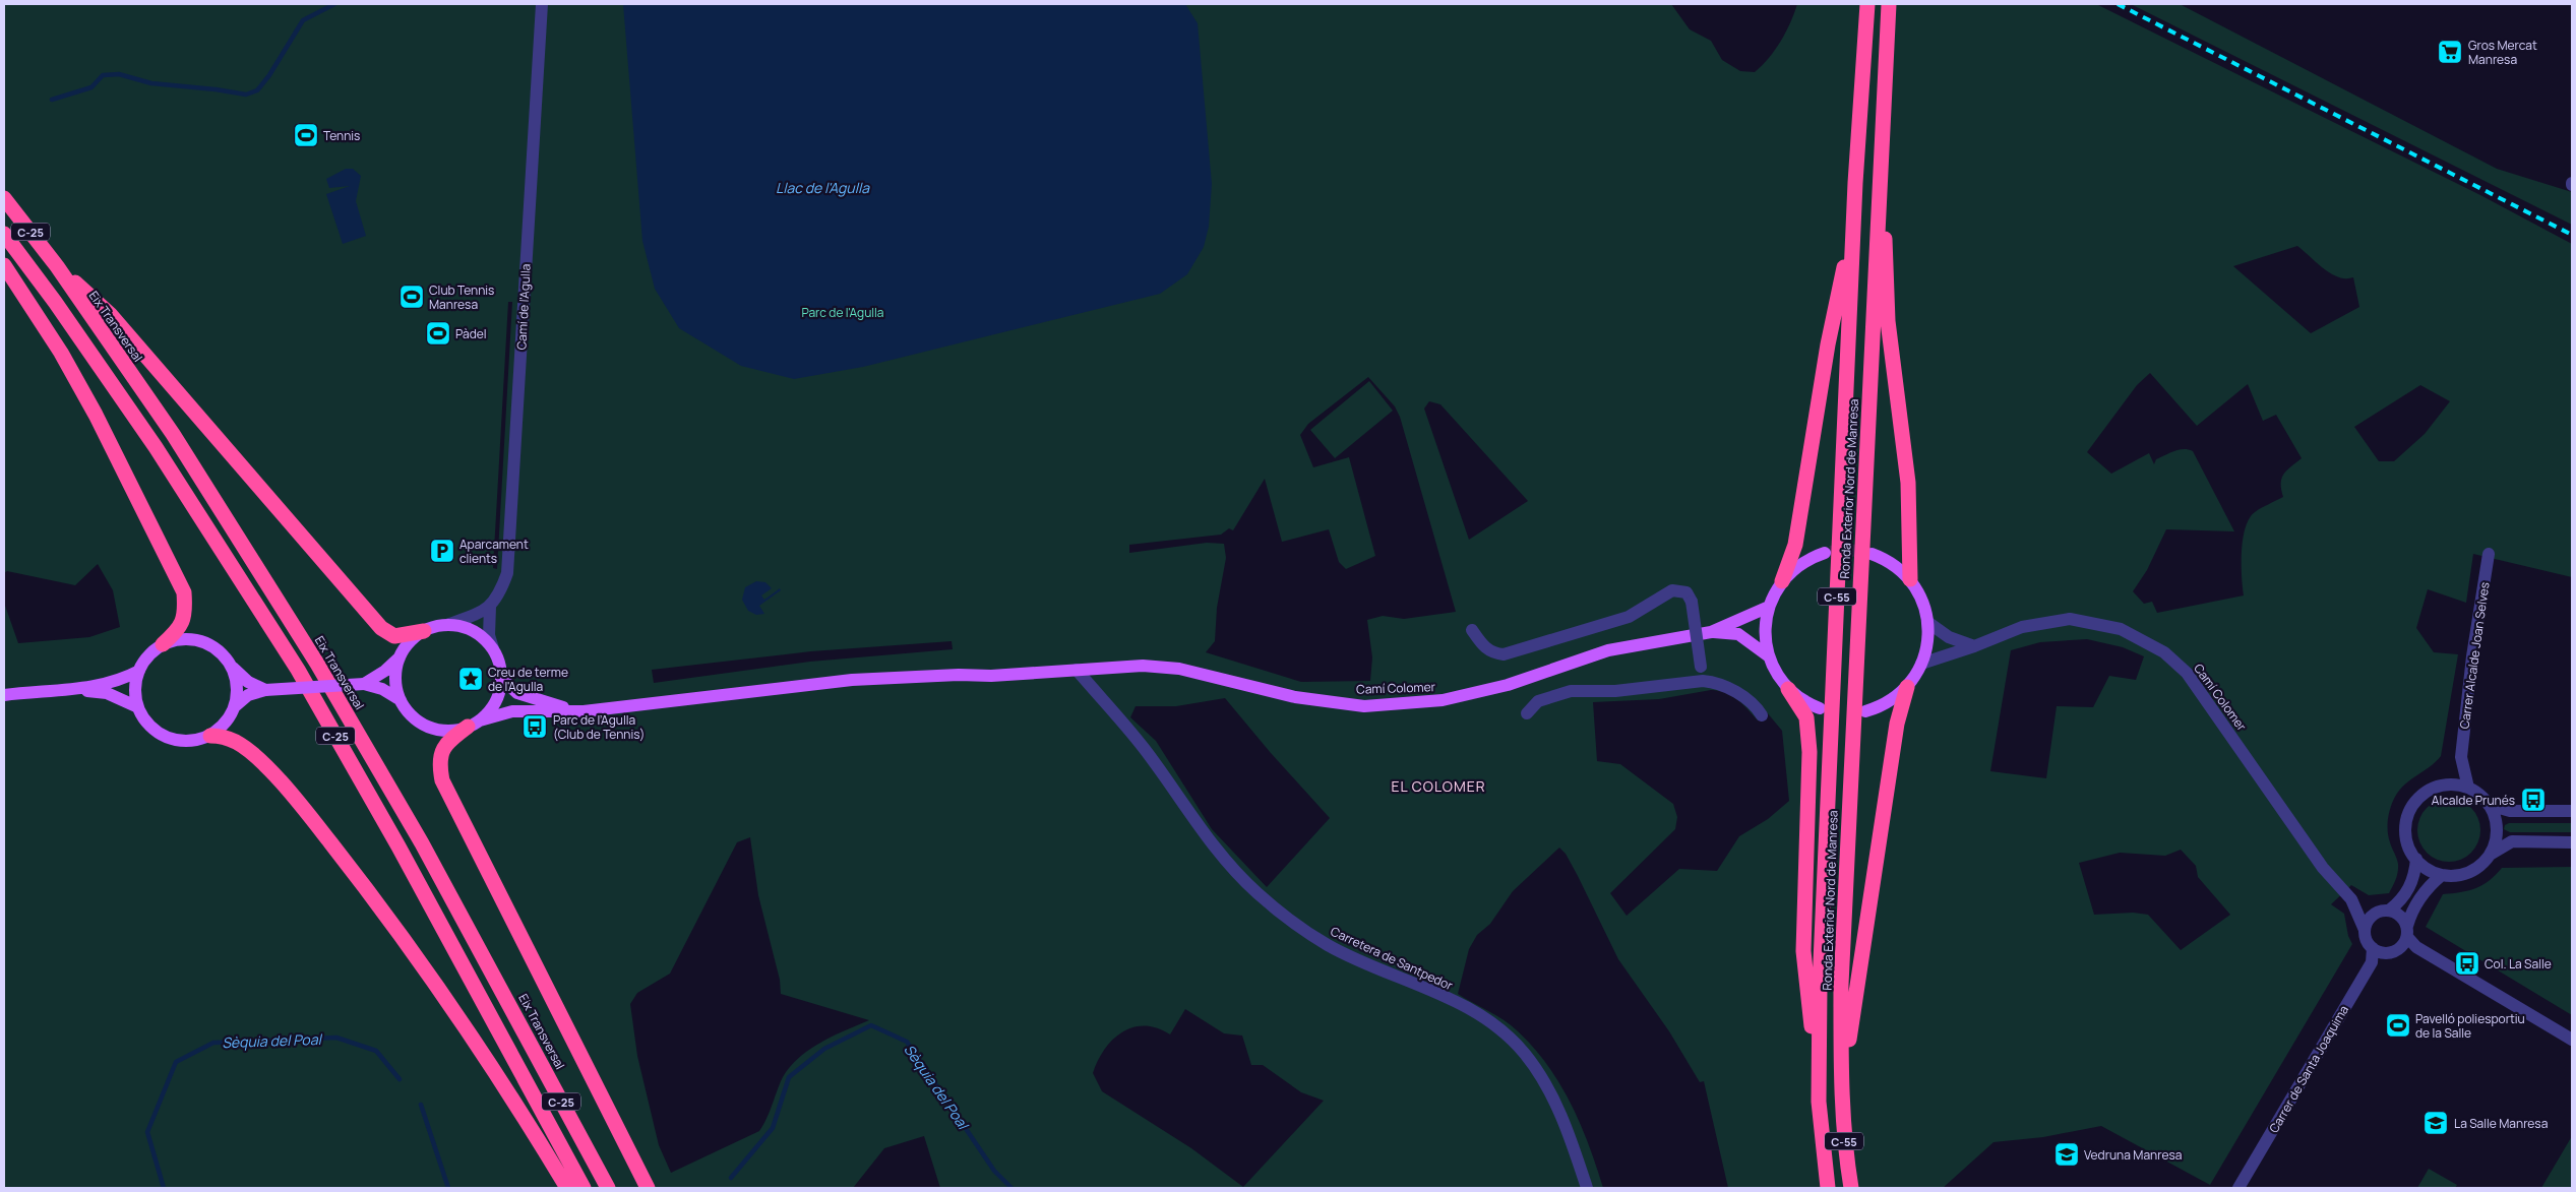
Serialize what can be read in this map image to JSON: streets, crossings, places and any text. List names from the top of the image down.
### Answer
{
  "streets": {
    "highway": [
      "C-25",
      "Eix Transversal",
      "Ronda Exterior Nord de Manresa",
      "C-55"
    ],
    "main road": ["Camí Colomer"],
    "street": [
      "Camí de l'Agulla",
      "Carrer Alcalde Joan Selves",
      "Carretera de Santpedor",
      "Carrer de Santa Joaquima"
    ]
  },
  "crossings": [
    ["Camí Colomer", "Carretera de Santpedor"],
    ["Camí Colomer", "Carrer de Santa Joaquima"]
  ],
  "districts": ["EL COLOMER"],
  "water": ["Llac de l'Agulla", "Sèquia del Poal"],
  "parks": ["Parc de l'Agulla"],
  "places": {
    "supermarket": ["Gros Mercat Manresa"],
    "sports": [
      "Tennis",
      "Club Tennis Manresa",
      "Pàdel",
      "Pavelló poliesportiu de la Salle"
    ],
    "parking": ["Aparcament clients"],
    "place": ["Creu de terme de l'Agulla"],
    "bus stop": ["Parc de l’Agulla (Club de Tennis)", "Alcalde Prunés", "Col. La Salle"],
    "school or university": ["La Salle Manresa", "Vedruna Manresa"]
  }
}
